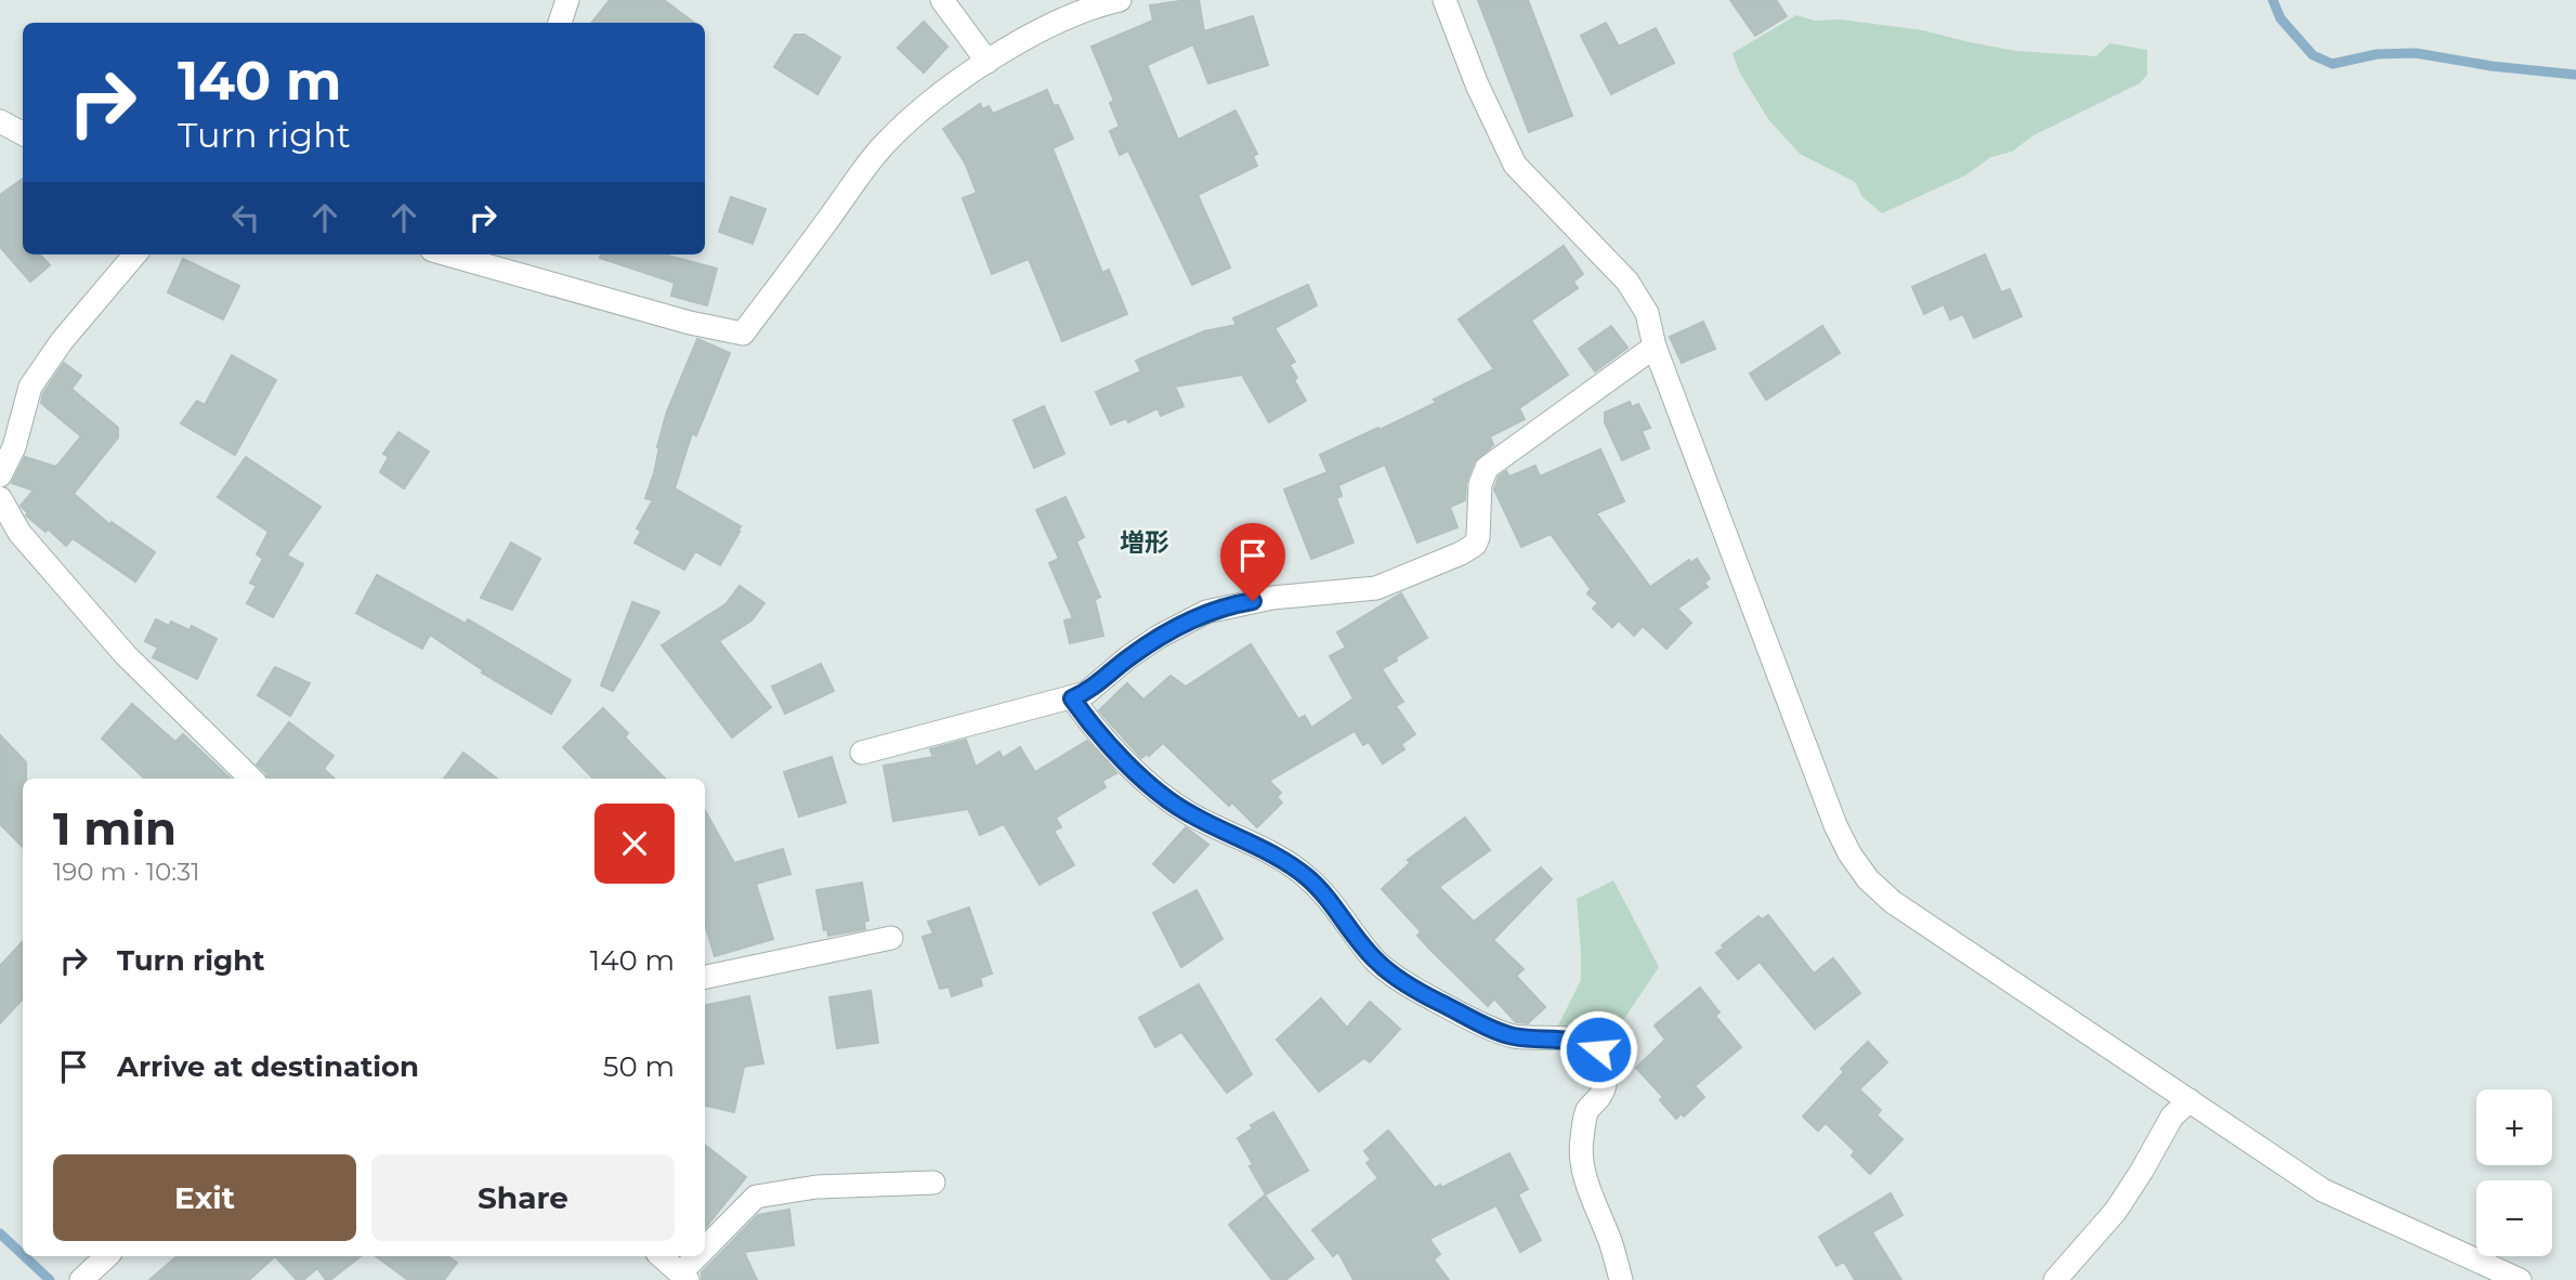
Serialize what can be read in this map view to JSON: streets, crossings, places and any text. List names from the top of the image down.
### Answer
{
  "districts": ["増形"],
  "page": {
    "turn": ["140 m", "Turn right"],
    "heading": ["1 min", "190 m · 10:31"],
    "list": [
      {
        "name": "Turn right",
        "value": "140 m"
      },
      {
        "name": "Arrive at destination",
        "value": "50 m"
      }
    ],
    "map_buttons": ["+", "−"],
    "buttons": ["Exit", "Share"]
  }
}
